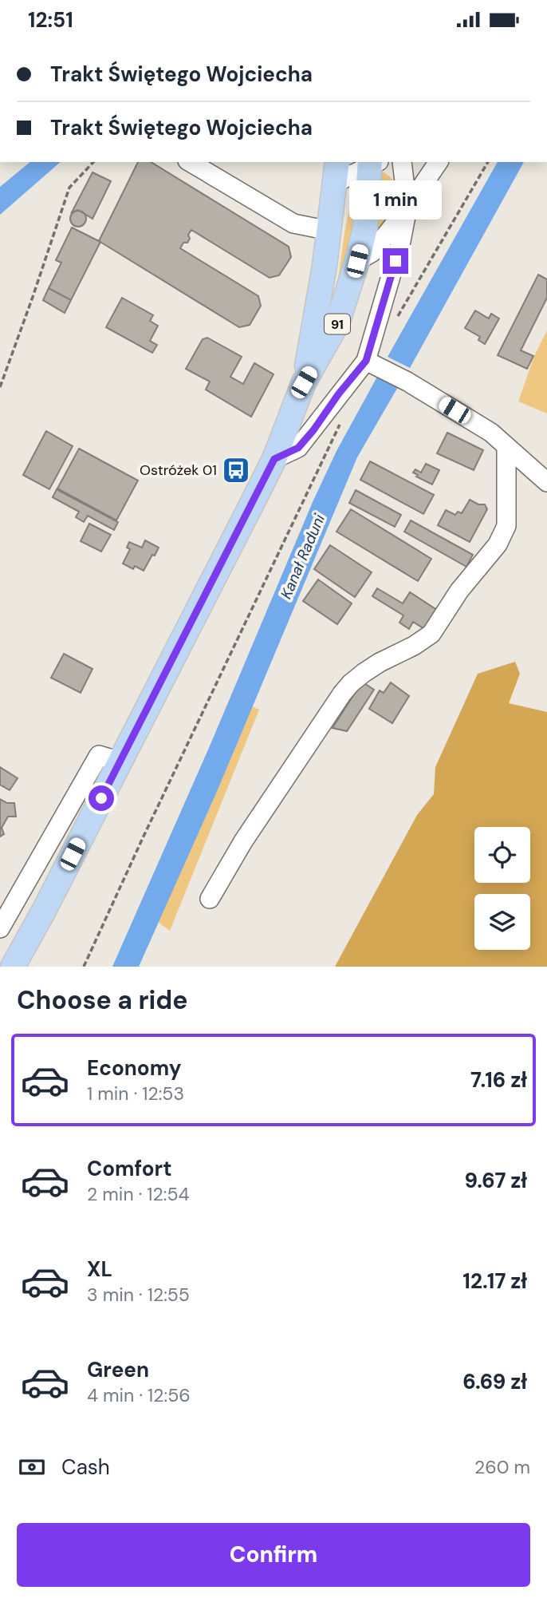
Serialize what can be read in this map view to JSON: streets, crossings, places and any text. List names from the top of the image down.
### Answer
{
  "streets": {
    "main road": ["91"]
  },
  "water": ["Kanał Raduni"],
  "places": {
    "bus stop": ["Ostróżek 01"]
  },
  "page": {
    "status": "12:51",
    "banner": ["Trakt Świętego Wojciecha", "Trakt Świętego Wojciecha"],
    "bubble": "1 min",
    "heading": "Choose a ride",
    "list": [
      {
        "name": "Economy",
        "note": "1 min · 12:53",
        "value": "7.16 zł"
      },
      {
        "name": "Comfort",
        "note": "2 min · 12:54",
        "value": "9.67 zł"
      },
      {
        "name": "XL",
        "note": "3 min · 12:55",
        "value": "12.17 zł"
      },
      {
        "name": "Green",
        "note": "4 min · 12:56",
        "value": "6.69 zł"
      }
    ],
    "pay": ["Cash", "260 m"],
    "buttons": "Confirm"
  }
}
